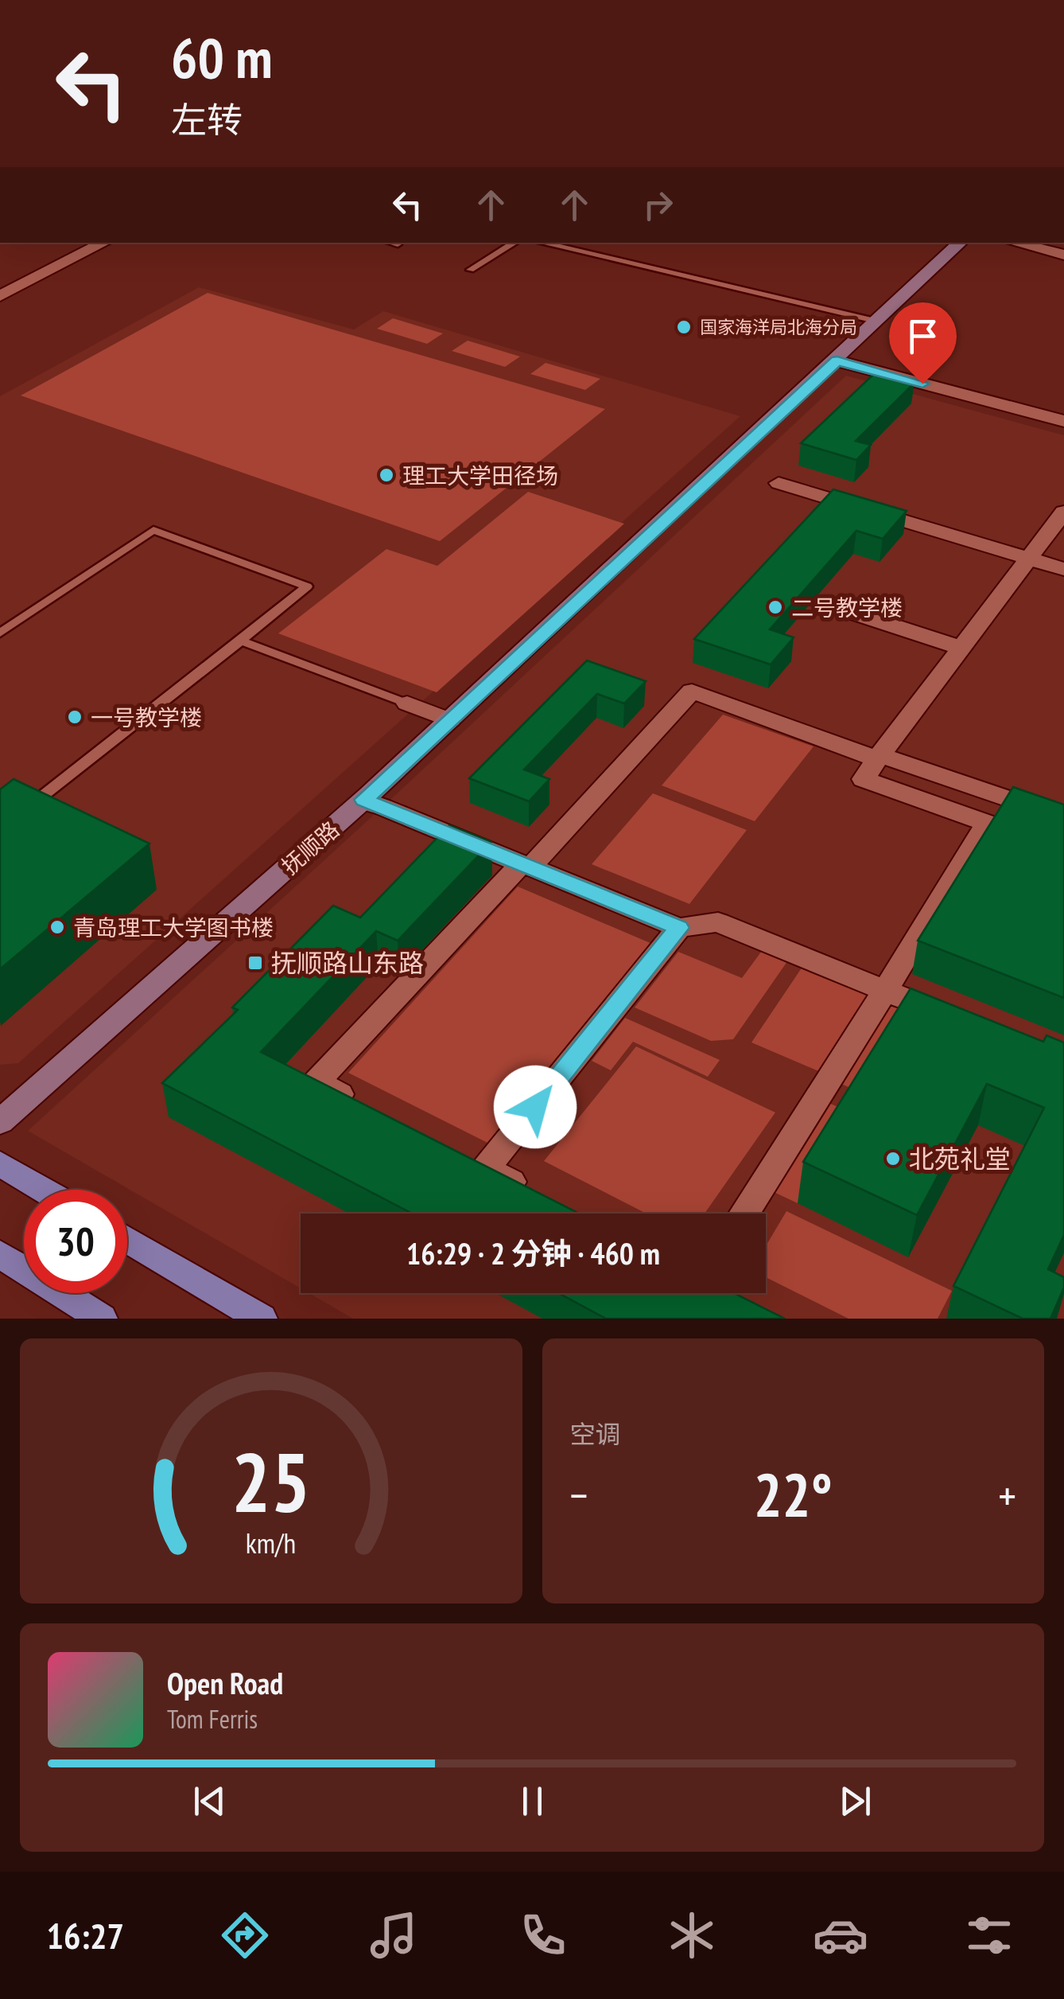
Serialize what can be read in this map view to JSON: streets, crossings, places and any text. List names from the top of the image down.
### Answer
{
  "streets": {
    "main road": ["抚顺路"]
  },
  "places": {
    "other": [
      "国家海洋局北海分局",
      "理工大学田径场",
      "二号教学楼",
      "一号教学楼",
      "青岛理工大学图书楼",
      "北苑礼堂"
    ],
    "transit": ["抚顺路山东路"]
  },
  "page": {
    "turn": ["60 m", "左转"],
    "limit": "30",
    "trip": "16:29 · 2 分钟 · 460 m",
    "tile": "空调",
    "heat": ["−", "22°", "+"],
    "song": ["Open Road", "Tom Ferris"],
    "tabs": "16:27",
    "gauge": ["25", "km/h"]
  }
}
